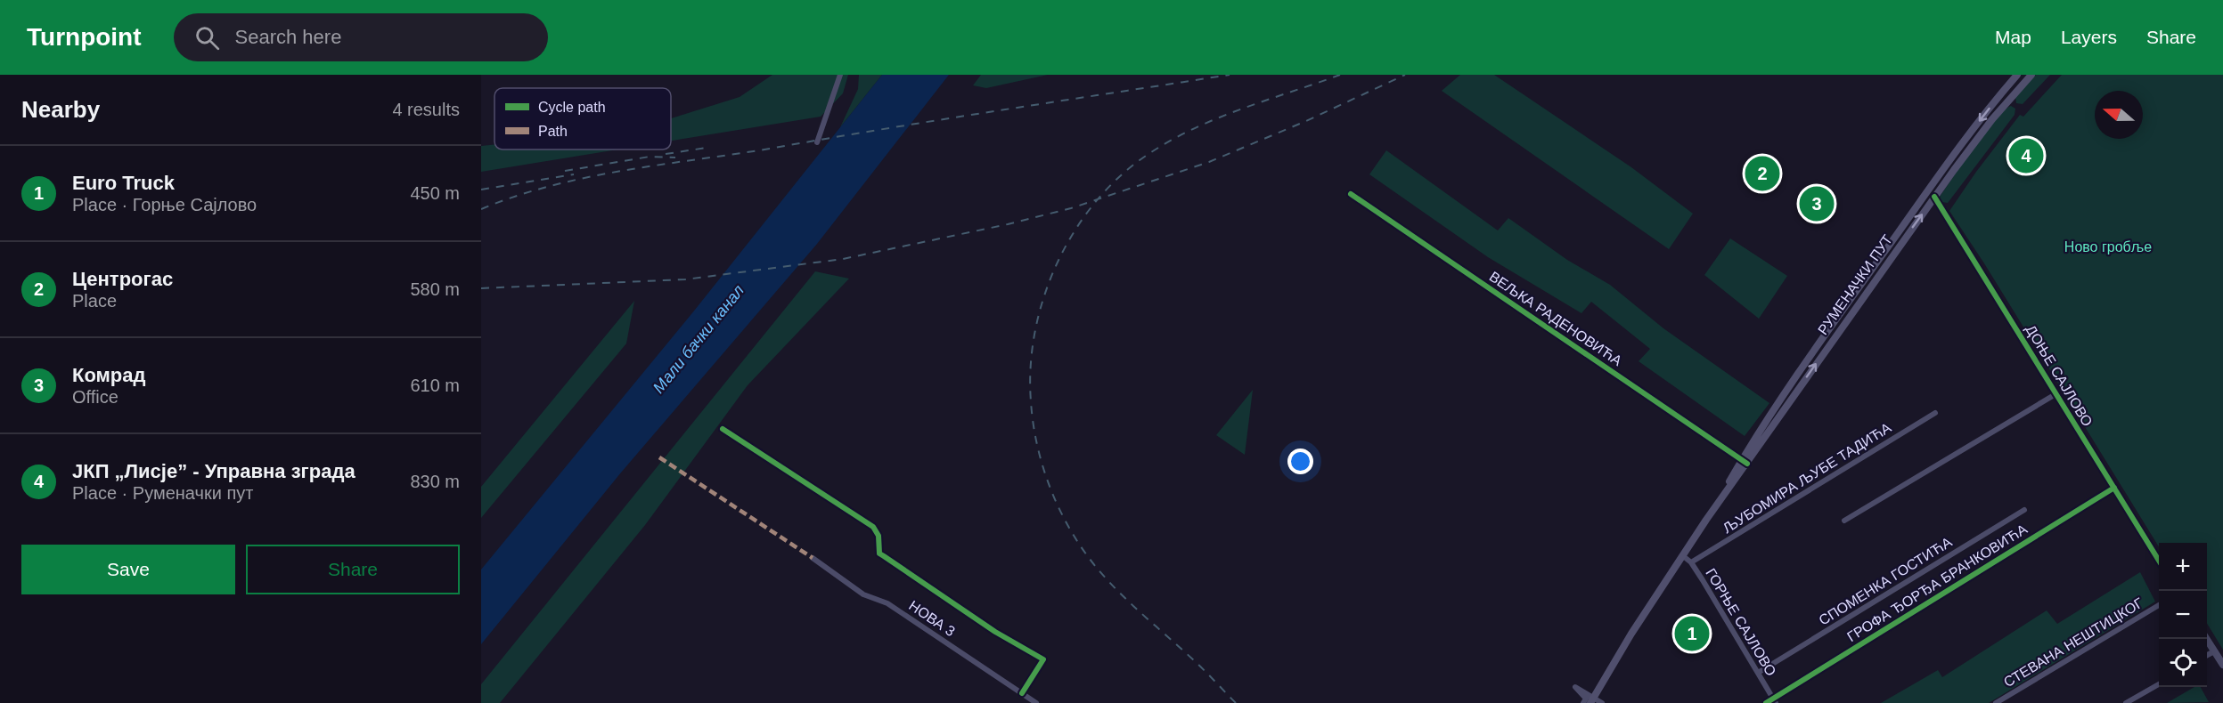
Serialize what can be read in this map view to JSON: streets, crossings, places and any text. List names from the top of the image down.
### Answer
{
  "streets": {
    "main road": ["РУМЕНАЧКИ ПУТ"],
    "street": [
      "ВЕЉКА РАДЕНОВИЋА",
      "ДОЊЕ САЈЛОВО",
      "ЉУБОМИРА ЉУБЕ ТАДИЋА",
      "СПОМЕНКА ГОСТИЋА",
      "ГРОФА ЂОРЂА БРАНКОВИЋА",
      "НОВА 3",
      "ГОРЊЕ САЈЛОВО",
      "СТЕВАНА НЕШТИЦКОГ"
    ]
  },
  "crossings": [
    ["РУМЕНАЧКИ ПУТ", "ВЕЉКА РАДЕНОВИЋА"],
    ["РУМЕНАЧКИ ПУТ", "ДОЊЕ САЈЛОВО"],
    ["РУМЕНАЧКИ ПУТ", "ГОРЊЕ САЈЛОВО"],
    ["ДОЊЕ САЈЛОВО", "ГРОФА ЂОРЂА БРАНКОВИЋА"],
    ["ЉУБОМИРА ЉУБЕ ТАДИЋА", "ГОРЊЕ САЈЛОВО"],
    ["СПОМЕНКА ГОСТИЋА", "ГОРЊЕ САЈЛОВО"],
    ["ГРОФА ЂОРЂА БРАНКОВИЋА", "ГОРЊЕ САЈЛОВО"]
  ],
  "water": ["Мали бачки канал"],
  "parks": ["Ново гробље"],
  "legend": ["Cycle path", "Path"],
  "north": "left",
  "page": {
    "header": "Turnpoint",
    "search": "Search here",
    "nav": ["Map", "Layers", "Share"],
    "heading": ["Nearby", "4 results"],
    "pins": [
      "4",
      "2",
      "3",
      "1"
    ],
    "list": [
      {
        "mark": "1",
        "name": "Euro Truck",
        "note": "Place · Горње Сајлово",
        "value": "450 m"
      },
      {
        "mark": "2",
        "name": "Центрогас",
        "note": "Place",
        "value": "580 m"
      },
      {
        "mark": "3",
        "name": "Комрад",
        "note": "Office",
        "value": "610 m"
      },
      {
        "mark": "4",
        "name": "ЈКП „Лисје” - Управна зграда",
        "note": "Place · Руменачки пут",
        "value": "830 m"
      }
    ],
    "buttons": ["Save", "Share"],
    "map_buttons": ["+", "−"]
  }
}
